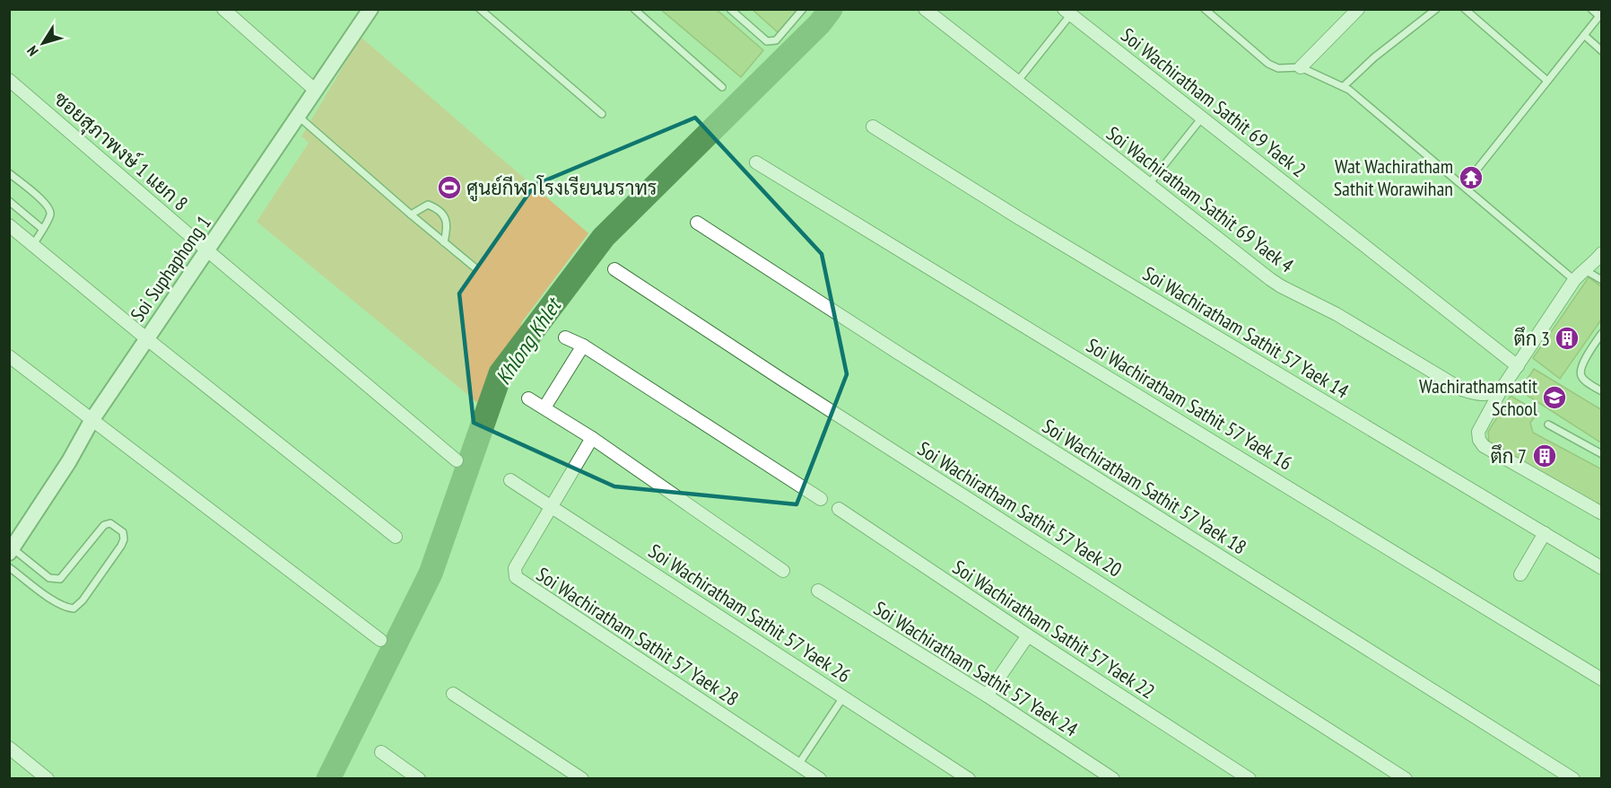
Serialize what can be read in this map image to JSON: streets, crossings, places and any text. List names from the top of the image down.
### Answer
{
  "streets": {
    "street": [
      "Soi Wachiratham Sathit 69 Yaek 2",
      "ซอยสุภาพงษ์ 1 แยก 8",
      "Soi Wachiratham Sathit 69 Yaek 4",
      "Soi Suphaphong 1",
      "Soi Wachiratham Sathit 57 Yaek 14",
      "Soi Wachiratham Sathit 57 Yaek 16",
      "Soi Wachiratham Sathit 57 Yaek 18",
      "Soi Wachiratham Sathit 57 Yaek 20",
      "Soi Wachiratham Sathit 57 Yaek 26",
      "Soi Wachiratham Sathit 57 Yaek 22",
      "Soi Wachiratham Sathit 57 Yaek 28",
      "Soi Wachiratham Sathit 57 Yaek 24"
    ]
  },
  "crossings": [
    ["ซอยสุภาพงษ์ 1 แยก 8", "Soi Suphaphong 1"],
    ["Soi Wachiratham Sathit 57 Yaek 26", "Soi Wachiratham Sathit 57 Yaek 28"]
  ],
  "water": ["Khlong Khlet"],
  "places": {
    "temple": ["Wat Wachiratham Sathit Worawihan"],
    "sports": ["ศูนย์กีฬาโรงเรียนนราทร"],
    "building": ["ตึก 3", "ตึก 7"],
    "school or university": ["Wachirathamsatit School"]
  },
  "north": "bottom left"
}
